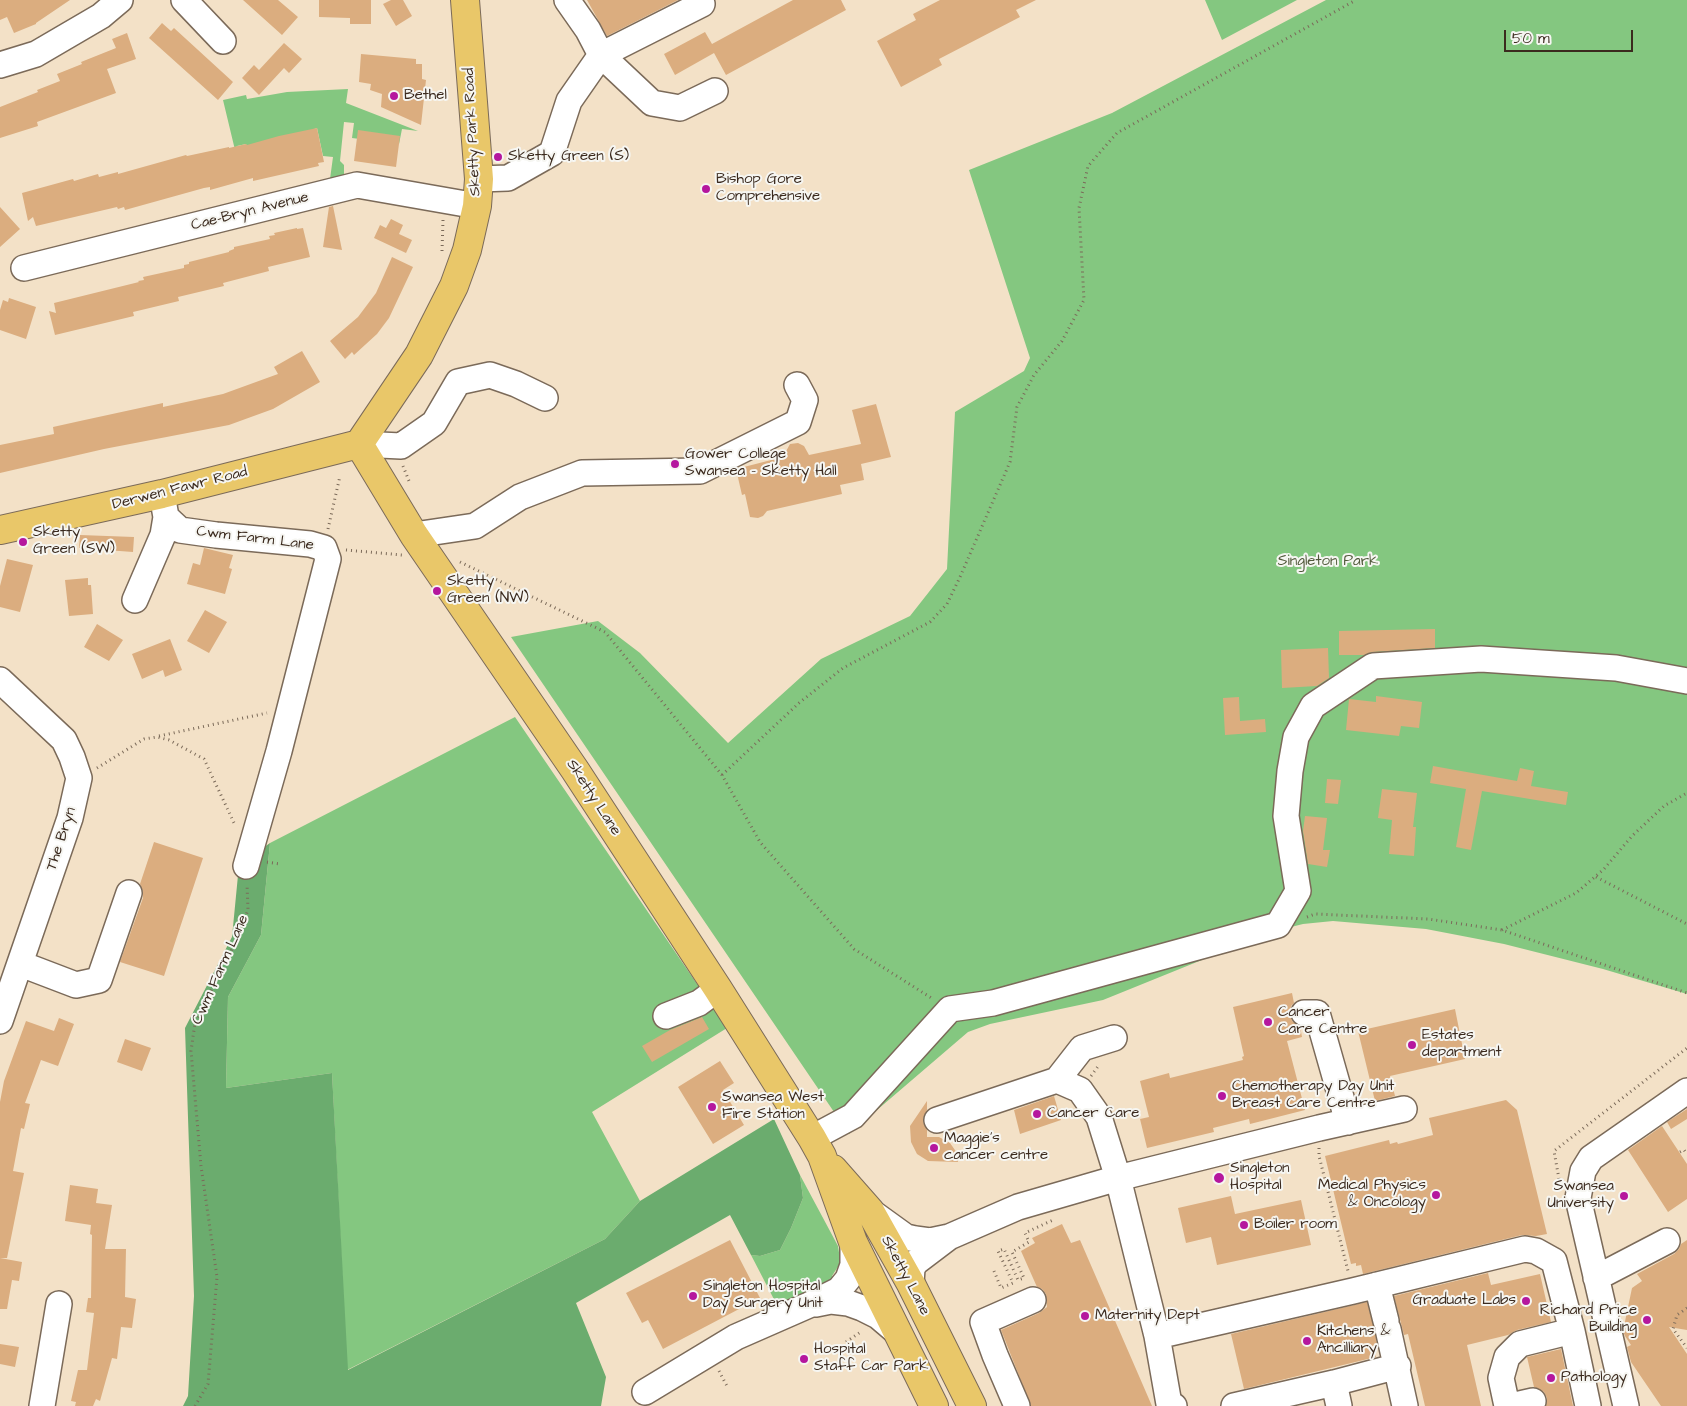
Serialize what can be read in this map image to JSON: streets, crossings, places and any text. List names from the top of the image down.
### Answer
{
  "streets": {
    "main road": ["Sketty Park Road", "Derwen Fawr Road", "Sketty Lane"],
    "street": ["Cae-Bryn Avenue", "Cwm Farm Lane", "The Bryn"]
  },
  "crossings": [
    ["Sketty Park Road", "Cae-Bryn Avenue"],
    ["Sketty Park Road", "Derwen Fawr Road"],
    ["Sketty Park Road", "Sketty Lane"],
    ["Derwen Fawr Road", "Cwm Farm Lane"],
    ["Derwen Fawr Road", "Sketty Lane"]
  ],
  "parks": ["Singleton Park"],
  "places": [
    "Bethel",
    "Sketty Green (S)",
    "Bishop Gore Comprehensive",
    "Gower College Swansea - Sketty Hall",
    "Sketty Green (SW)",
    "Sketty Green (NW)",
    "Cancer Care Centre",
    "Estates department",
    "Chemotherapy Day Unit Breast Care Centre",
    "Swansea West Fire Station",
    "Cancer Care",
    "Maggie's cancer centre",
    "Singleton Hospital",
    "Medical Physics & Oncology",
    "Swansea University",
    "Boiler room",
    "Singleton Hospital Day Surgery Unit",
    "Graduate Labs",
    "Maternity Dept",
    "Richard Price Building",
    "Kitchens & Ancilliary",
    "Hospital Staff Car Park",
    "Pathology"
  ],
  "scale_bar": "50 m"
}
